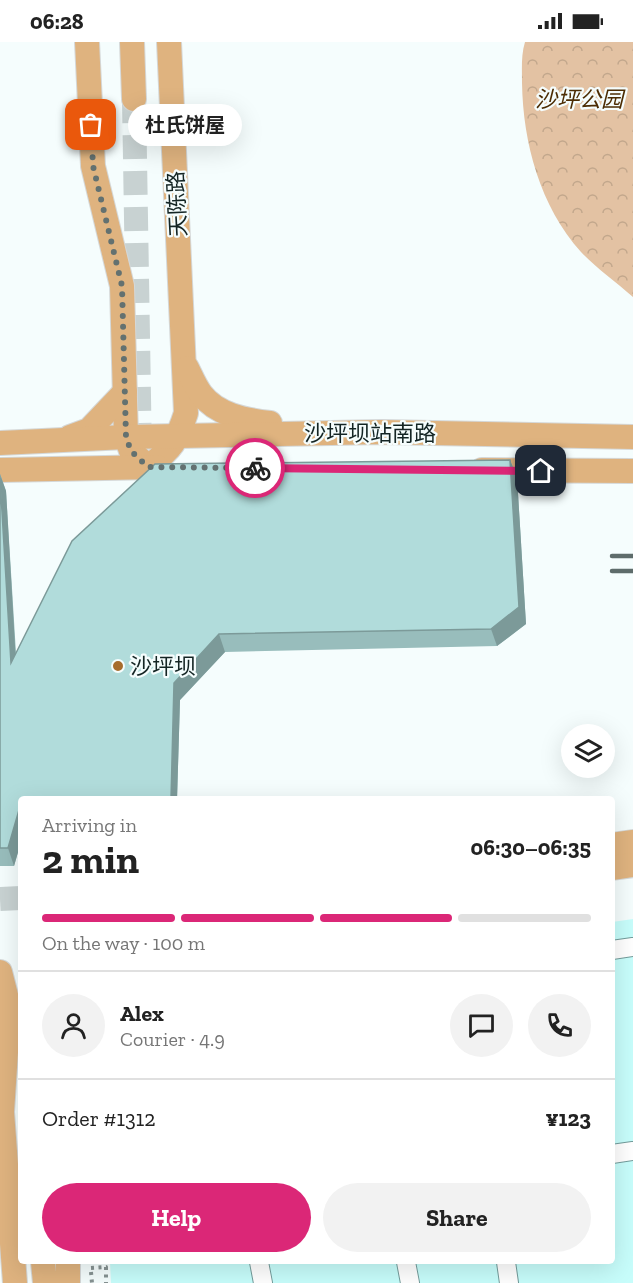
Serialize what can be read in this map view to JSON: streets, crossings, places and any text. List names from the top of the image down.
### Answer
{
  "streets": {
    "main road": ["天陈路", "沙坪坝站南路"]
  },
  "crossings": [
    ["天陈路", "沙坪坝站南路"]
  ],
  "parks": ["沙坪公园"],
  "places": ["杜氏饼屋", "沙坪坝"],
  "page": {
    "status": "06:28",
    "bubble": "杜氏饼屋",
    "heading": ["2 min", "Arriving in", "06:30–06:35"],
    "panel": [
      "Alex",
      "Courier · 4.9",
      "Order #1312",
      "¥123"
    ],
    "bar": "On the way · 100 m",
    "buttons": ["Help", "Share"]
  }
}
